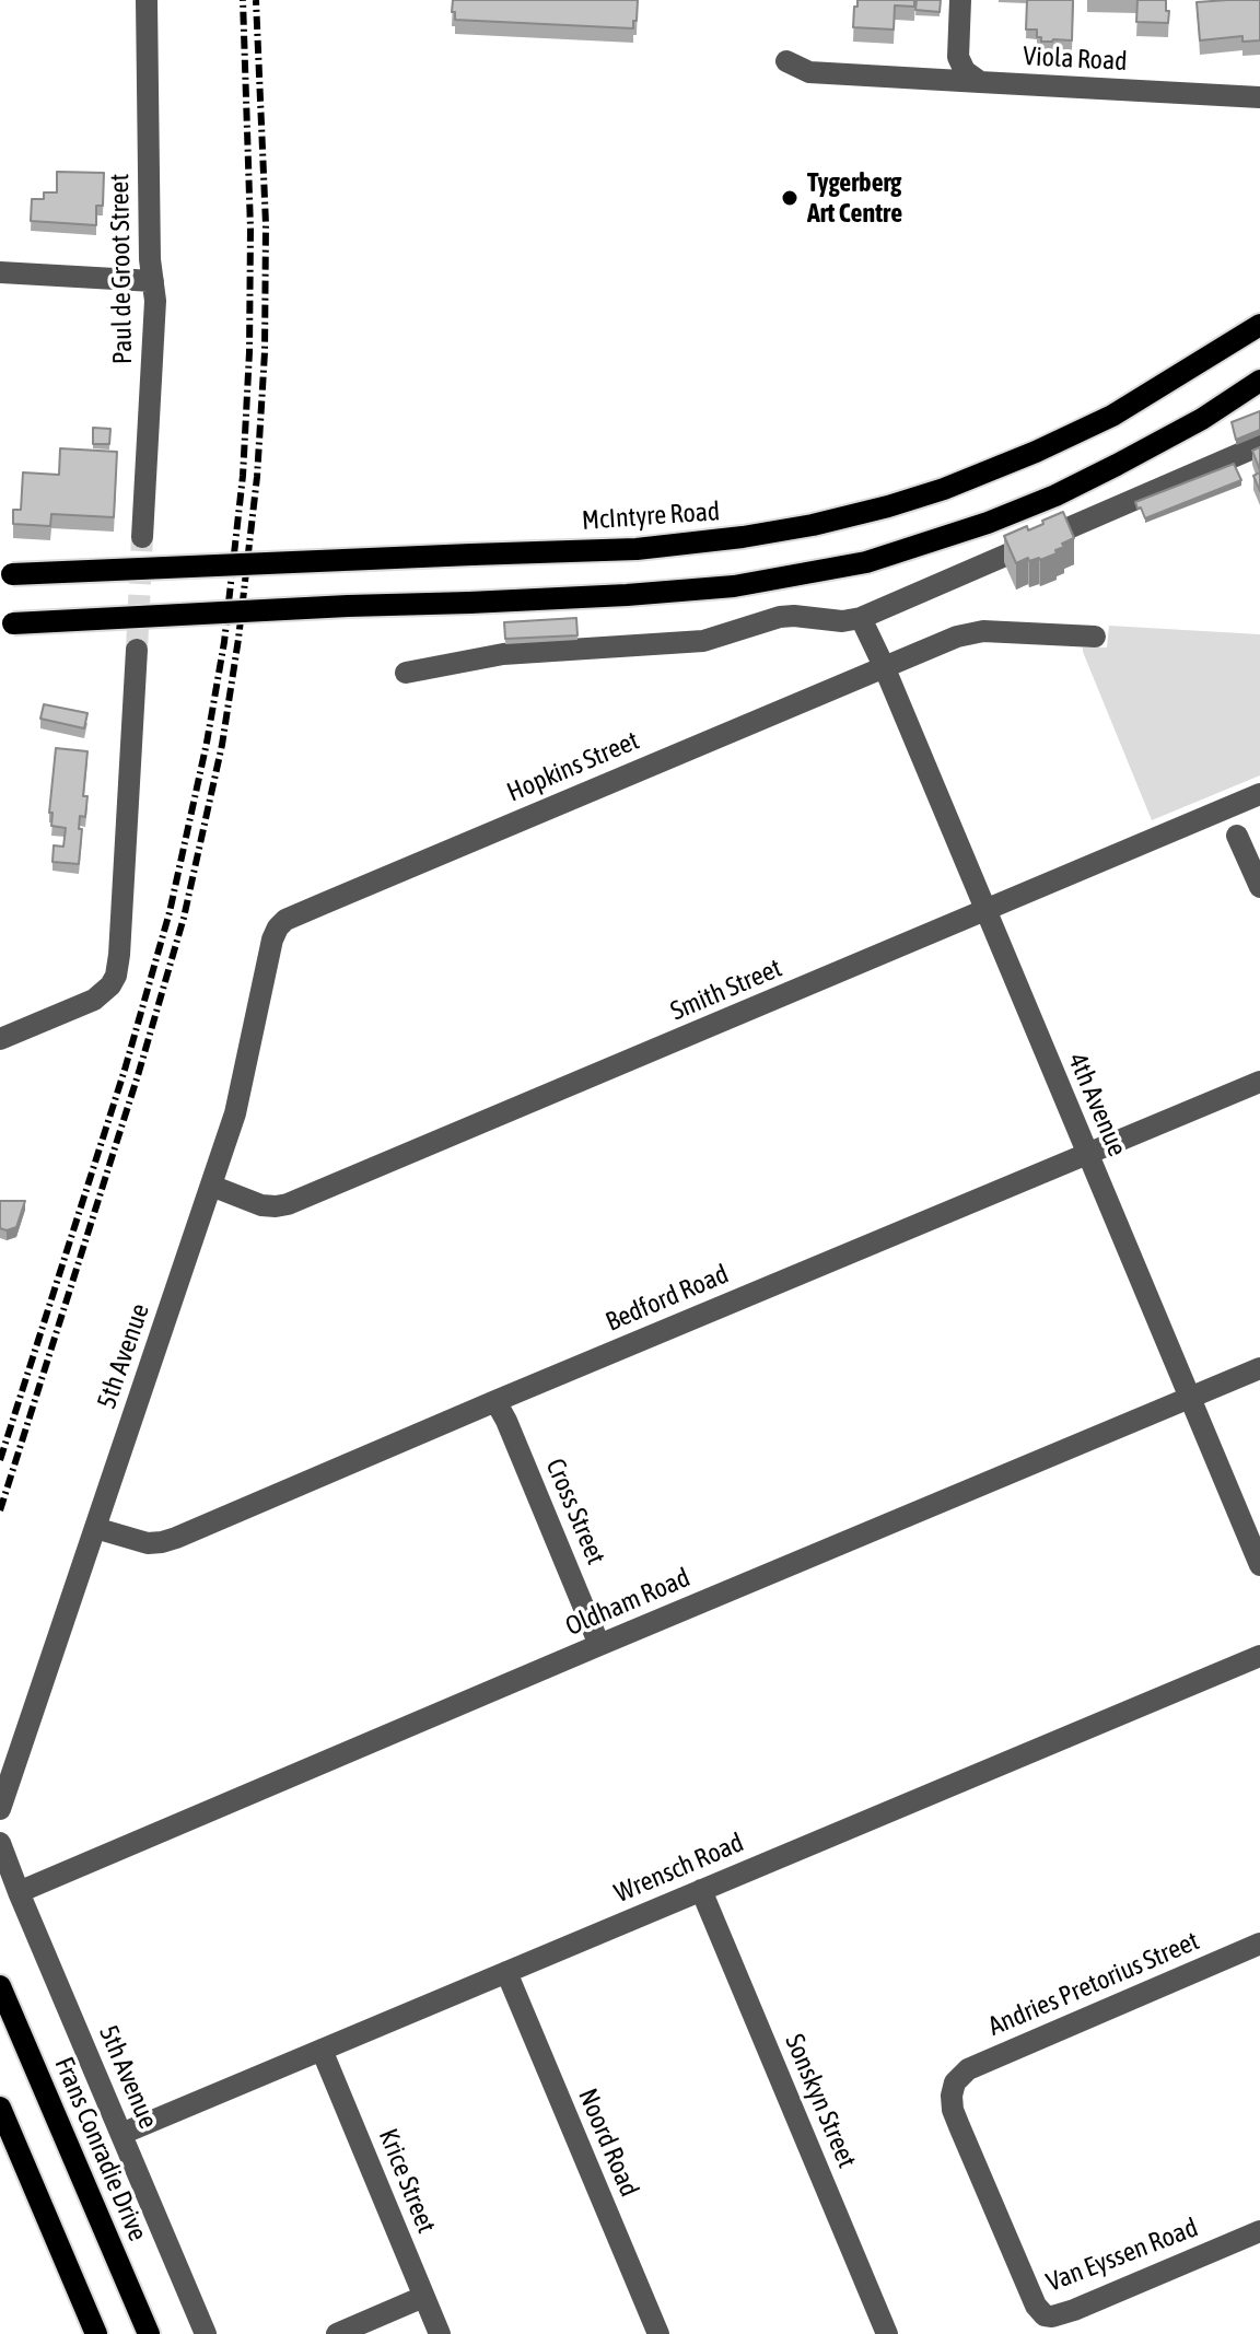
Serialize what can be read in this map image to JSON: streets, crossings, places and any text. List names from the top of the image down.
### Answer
{
  "streets": {
    "main road": ["McIntyre Road", "Frans Conradie Drive"],
    "street": [
      "Viola Road",
      "Paul de Groot Street",
      "Hopkins Street",
      "Smith Street",
      "4th Avenue",
      "Bedford Road",
      "5th Avenue",
      "Cross Street",
      "Oldham Road",
      "Wrensch Road",
      "Andries Pretorius Street",
      "Sonskyn Street",
      "Noord Road",
      "Krice Street",
      "Van Eyssen Road"
    ]
  },
  "crossings": [
    ["Hopkins Street", "4th Avenue"],
    ["Hopkins Street", "5th Avenue"],
    ["Smith Street", "4th Avenue"],
    ["Smith Street", "5th Avenue"],
    ["4th Avenue", "Bedford Road"],
    ["4th Avenue", "Oldham Road"],
    ["Bedford Road", "5th Avenue"],
    ["Bedford Road", "Cross Street"],
    ["5th Avenue", "Oldham Road"],
    ["5th Avenue", "Wrensch Road"],
    ["Cross Street", "Oldham Road"],
    ["Wrensch Road", "Sonskyn Street"],
    ["Wrensch Road", "Noord Road"],
    ["Wrensch Road", "Krice Street"],
    ["Andries Pretorius Street", "Van Eyssen Road"]
  ],
  "places": ["Tygerberg Art Centre"]
}
